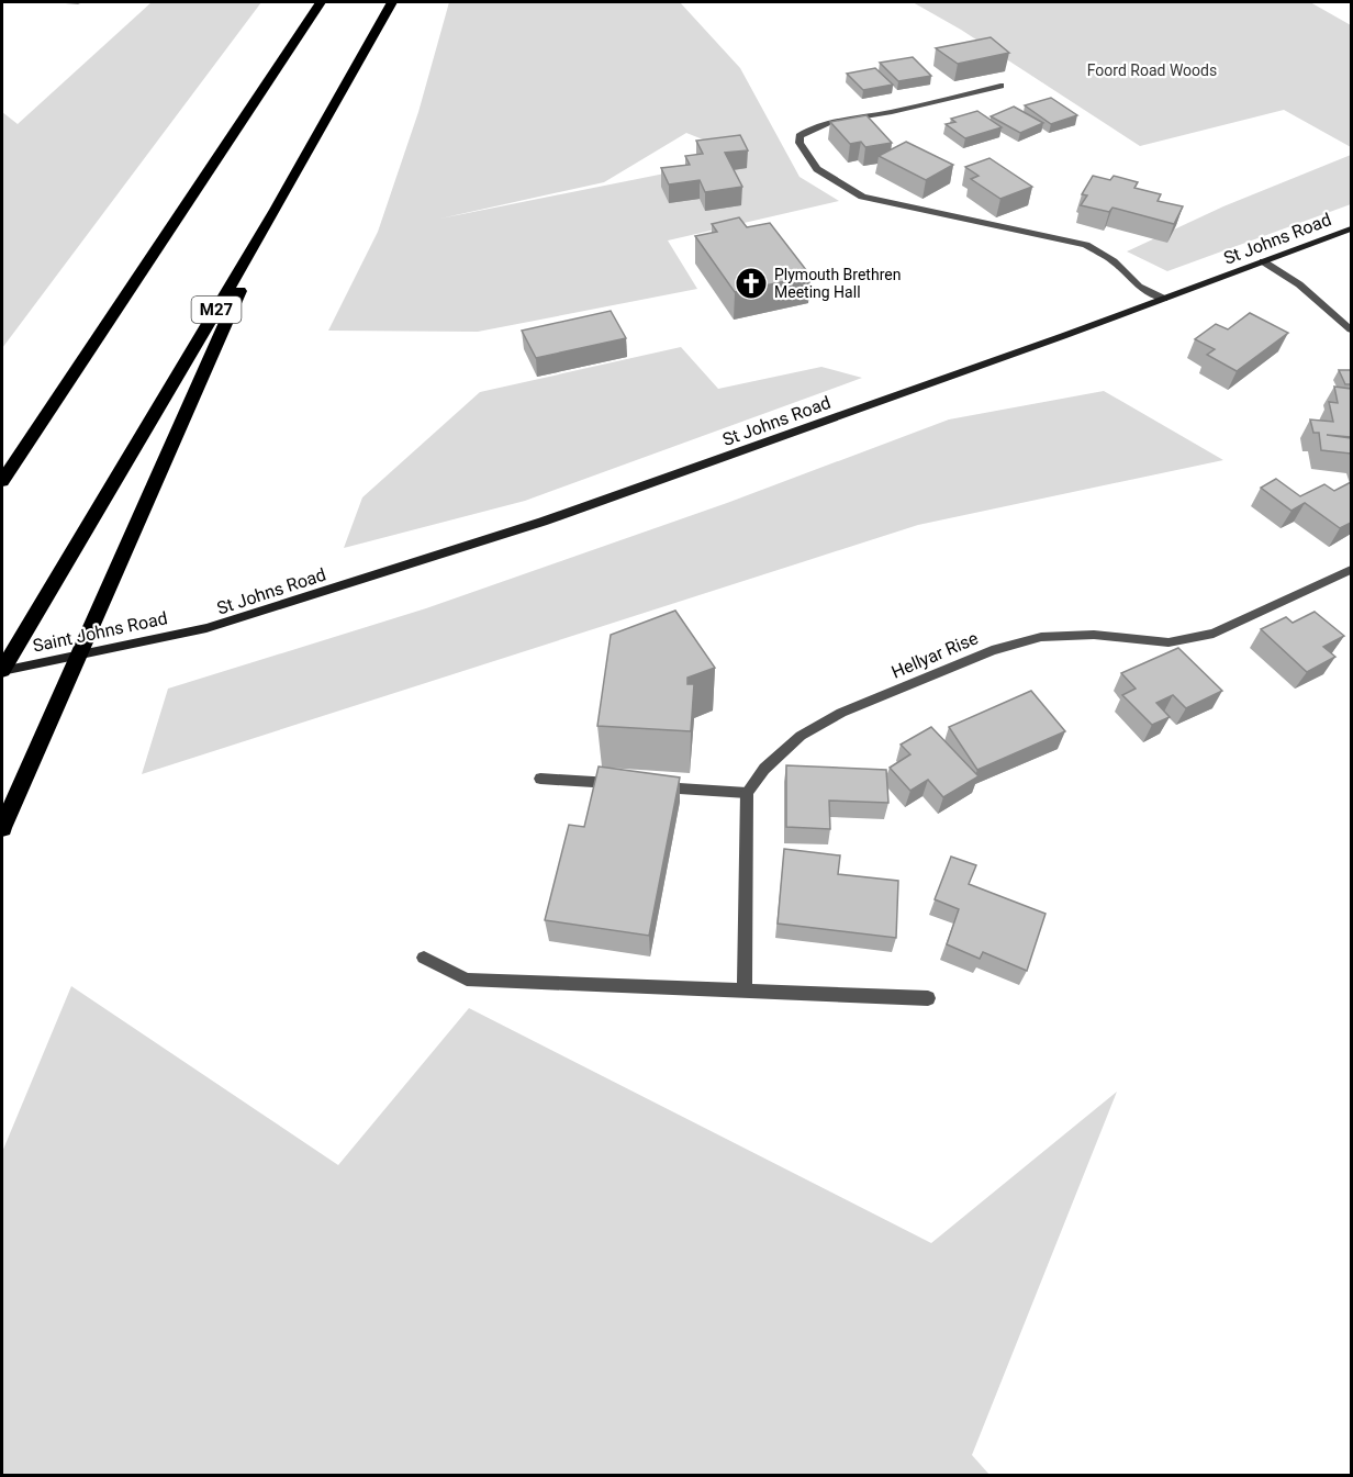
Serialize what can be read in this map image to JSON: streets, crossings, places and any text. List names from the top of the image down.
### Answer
{
  "streets": {
    "highway": ["M27"],
    "main road": ["St Johns Road", "Saint Johns Road"],
    "street": ["Hellyar Rise"]
  },
  "crossings": [
    ["St Johns Road", "Saint Johns Road"],
    ["M27", "Saint Johns Road"]
  ],
  "parks": ["Foord Road Woods"],
  "places": {
    "church": ["Plymouth Brethren Meeting Hall"]
  }
}
